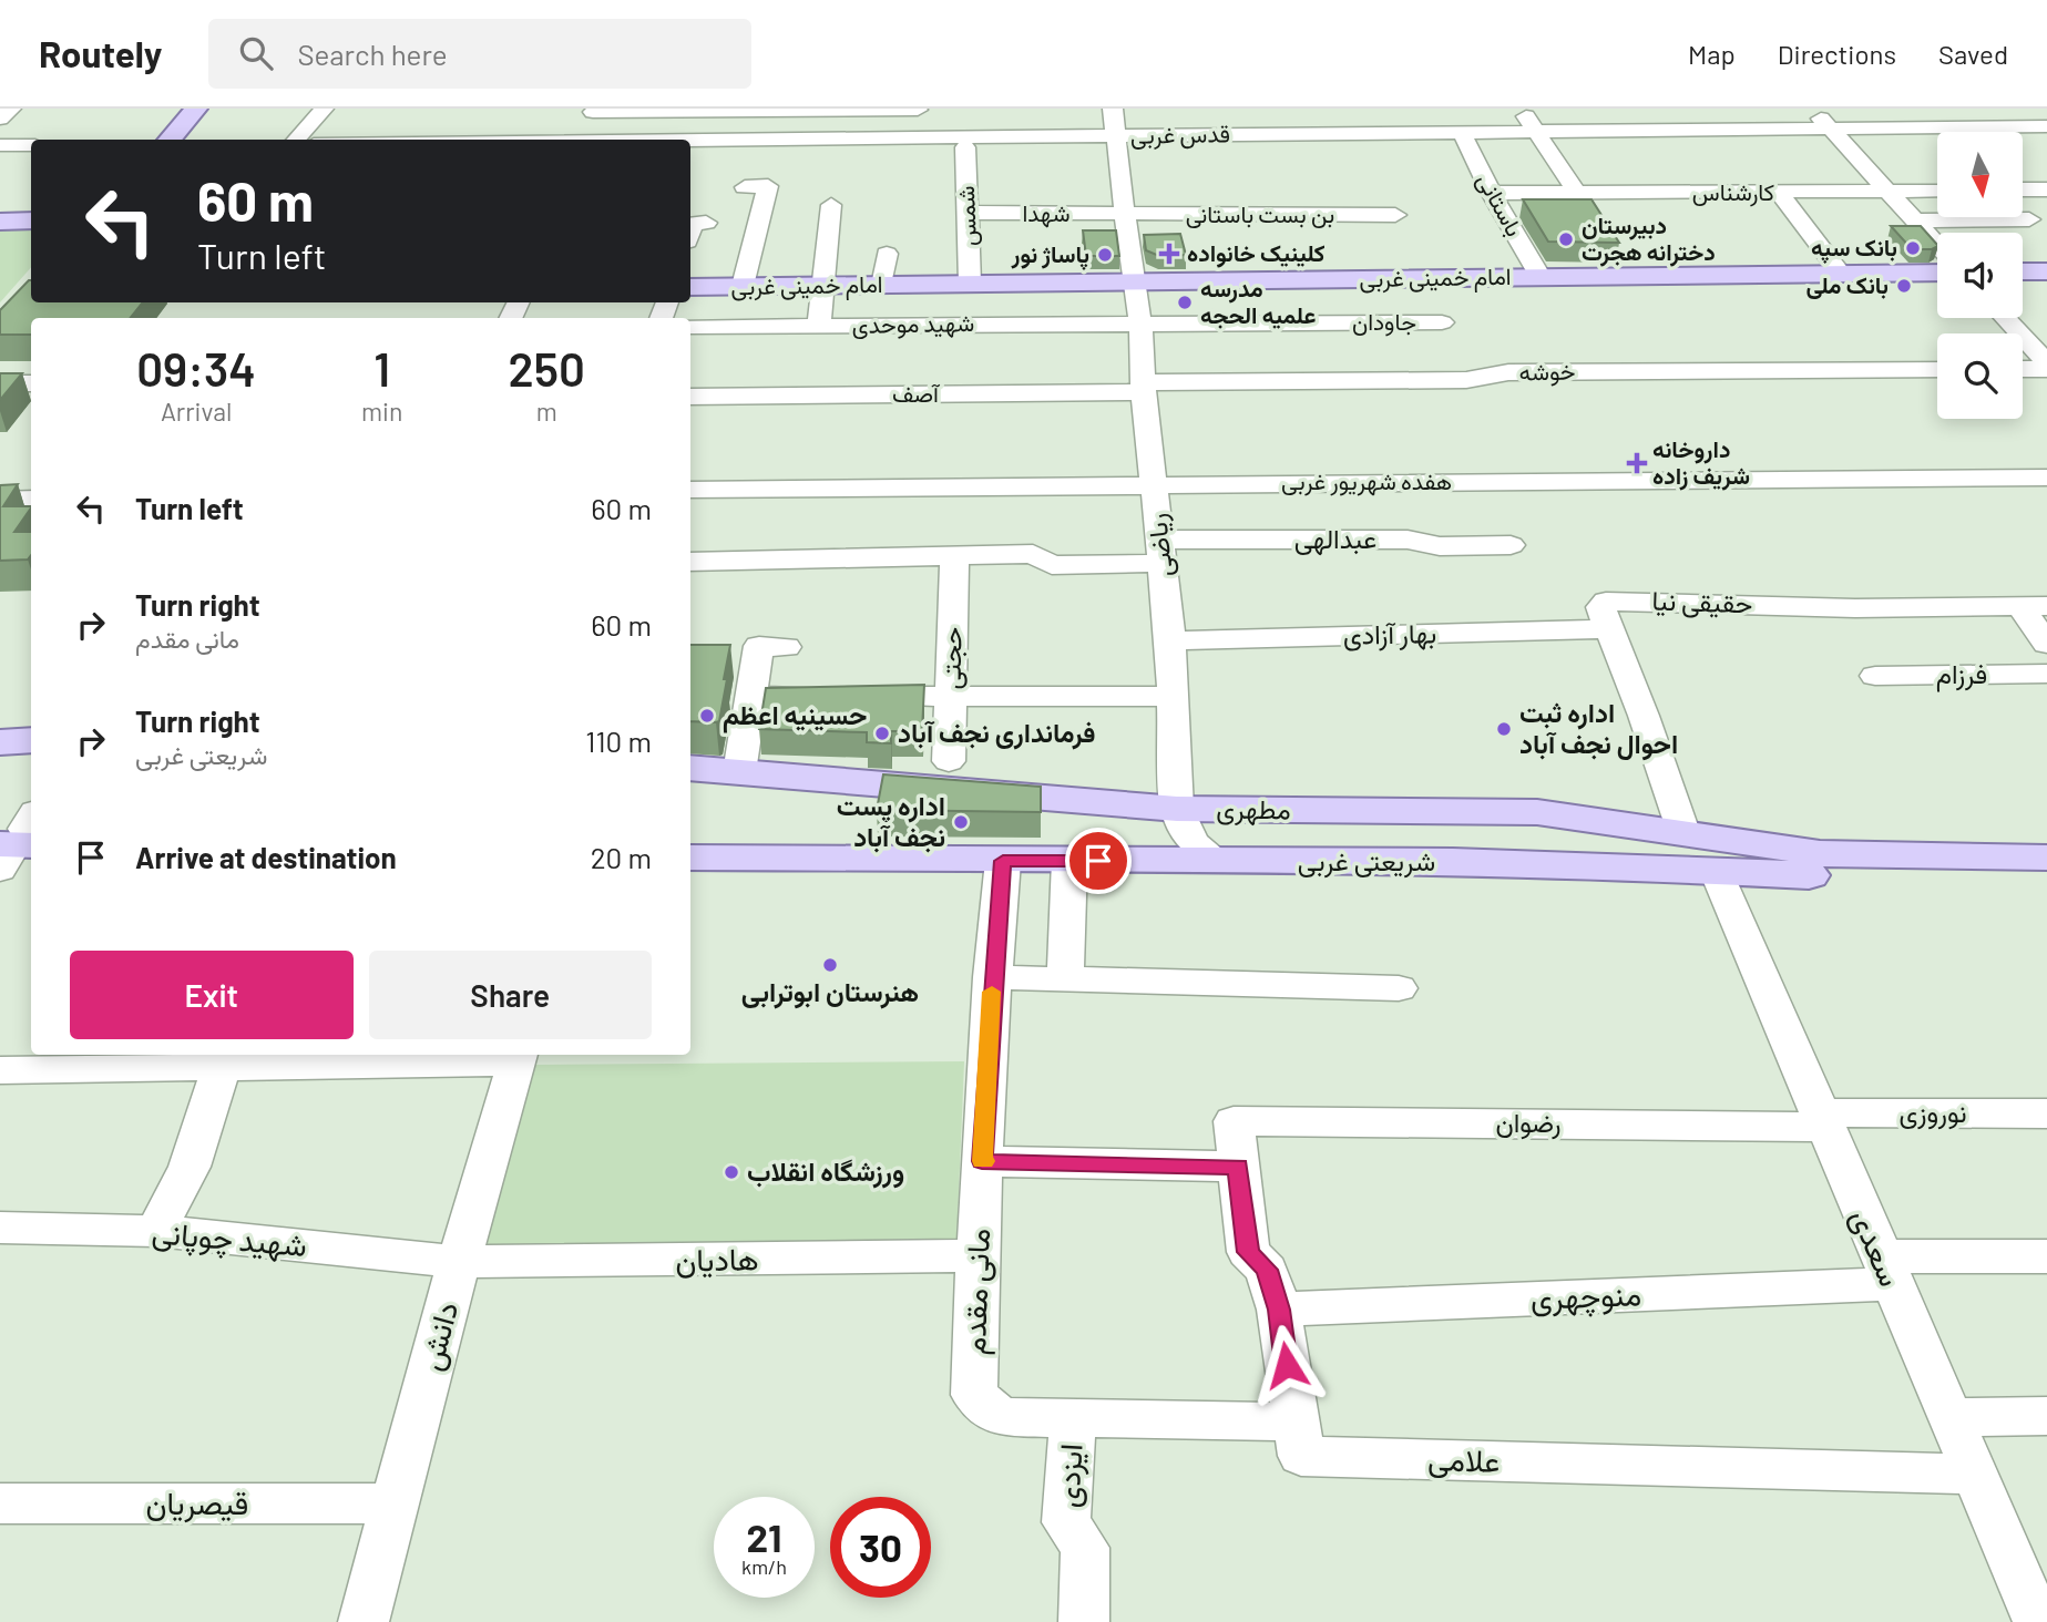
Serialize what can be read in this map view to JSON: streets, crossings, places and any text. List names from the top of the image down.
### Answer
{
  "streets": {
    "main road": ["امام خمینی غربی", "مطهری", "شریعتی غربی"],
    "street": [
      "قدس غربی",
      "کارشناس",
      "باستانی",
      "شهدا",
      "بن بست باستانی",
      "شمس",
      "جاودان",
      "شهید موحدی",
      "خوشه",
      "آصف",
      "هفده شهریور غربی",
      "عبدالهی",
      "ریاضی",
      "حقیقی نیا",
      "بهار آزادی",
      "حجتی",
      "فرزام",
      "نوروزی",
      "رضوان",
      "شهید چوپانی",
      "سعدی",
      "هادیان",
      "مانی مقدم",
      "منوچهری",
      "دانش",
      "علامی",
      "ایزدی",
      "قیصریان"
    ]
  },
  "crossings": [
    ["قدس غربی", "باستانی"],
    ["کارشناس", "باستانی"],
    ["باستانی", "امام خمینی غربی"],
    ["شهدا", "بن بست باستانی"],
    ["شهدا", "شمس"],
    ["شمس", "امام خمینی غربی"],
    ["امام خمینی غربی", "ریاضی"],
    ["جاودان", "شهید موحدی"],
    ["جاودان", "ریاضی"],
    ["شهید موحدی", "ریاضی"],
    ["خوشه", "آصف"],
    ["خوشه", "ریاضی"],
    ["آصف", "ریاضی"],
    ["هفده شهریور غربی", "ریاضی"],
    ["عبدالهی", "ریاضی"],
    ["عبدالهی", "حجتی"],
    ["ریاضی", "بهار آزادی"],
    ["ریاضی", "مطهری"],
    ["حقیقی نیا", "بهار آزادی"],
    ["شریعتی غربی", "سعدی"],
    ["شریعتی غربی", "مانی مقدم"],
    ["نوروزی", "رضوان"],
    ["نوروزی", "سعدی"],
    ["رضوان", "سعدی"],
    ["رضوان", "علامی"],
    ["شهید چوپانی", "هادیان"],
    ["شهید چوپانی", "دانش"],
    ["سعدی", "منوچهری"],
    ["سعدی", "علامی"],
    ["هادیان", "مانی مقدم"],
    ["هادیان", "دانش"],
    ["مانی مقدم", "علامی"],
    ["مانی مقدم", "ایزدی"],
    ["منوچهری", "علامی"],
    ["دانش", "قیصریان"]
  ],
  "places": {
    "other": [
      "دبیرستان دخترانه هجرت",
      "بانک سپه",
      "پاساژ نور",
      "بانک ملی",
      "مدرسه علمیه الحجه",
      "حسینیه اعظم",
      "اداره ثبت احوال نجف آباد",
      "فرمانداری نجف آباد",
      "اداره پست نجف آباد",
      "هنرستان ابوترابی",
      "ورزشگاه انقلاب"
    ],
    "health": ["کلینیک خانواده", "داروخانه شریف زاده"]
  },
  "north": "bottom",
  "page": {
    "header": "Routely",
    "search": "Search here",
    "nav": ["Map", "Directions", "Saved"],
    "turn": ["60 m", "Turn left"],
    "eta": [
      "09:34",
      "Arrival",
      "1",
      "min",
      "250",
      "m"
    ],
    "list": [
      {
        "name": "Turn left",
        "value": "60 m"
      },
      {
        "name": "Turn right",
        "note": "مانی مقدم",
        "value": "60 m"
      },
      {
        "name": "Turn right",
        "note": "شریعتی غربی",
        "value": "110 m"
      },
      {
        "name": "Arrive at destination",
        "value": "20 m"
      }
    ],
    "buttons": ["Exit", "Share"],
    "speed": "21 km/h",
    "limit": "30"
  }
}
